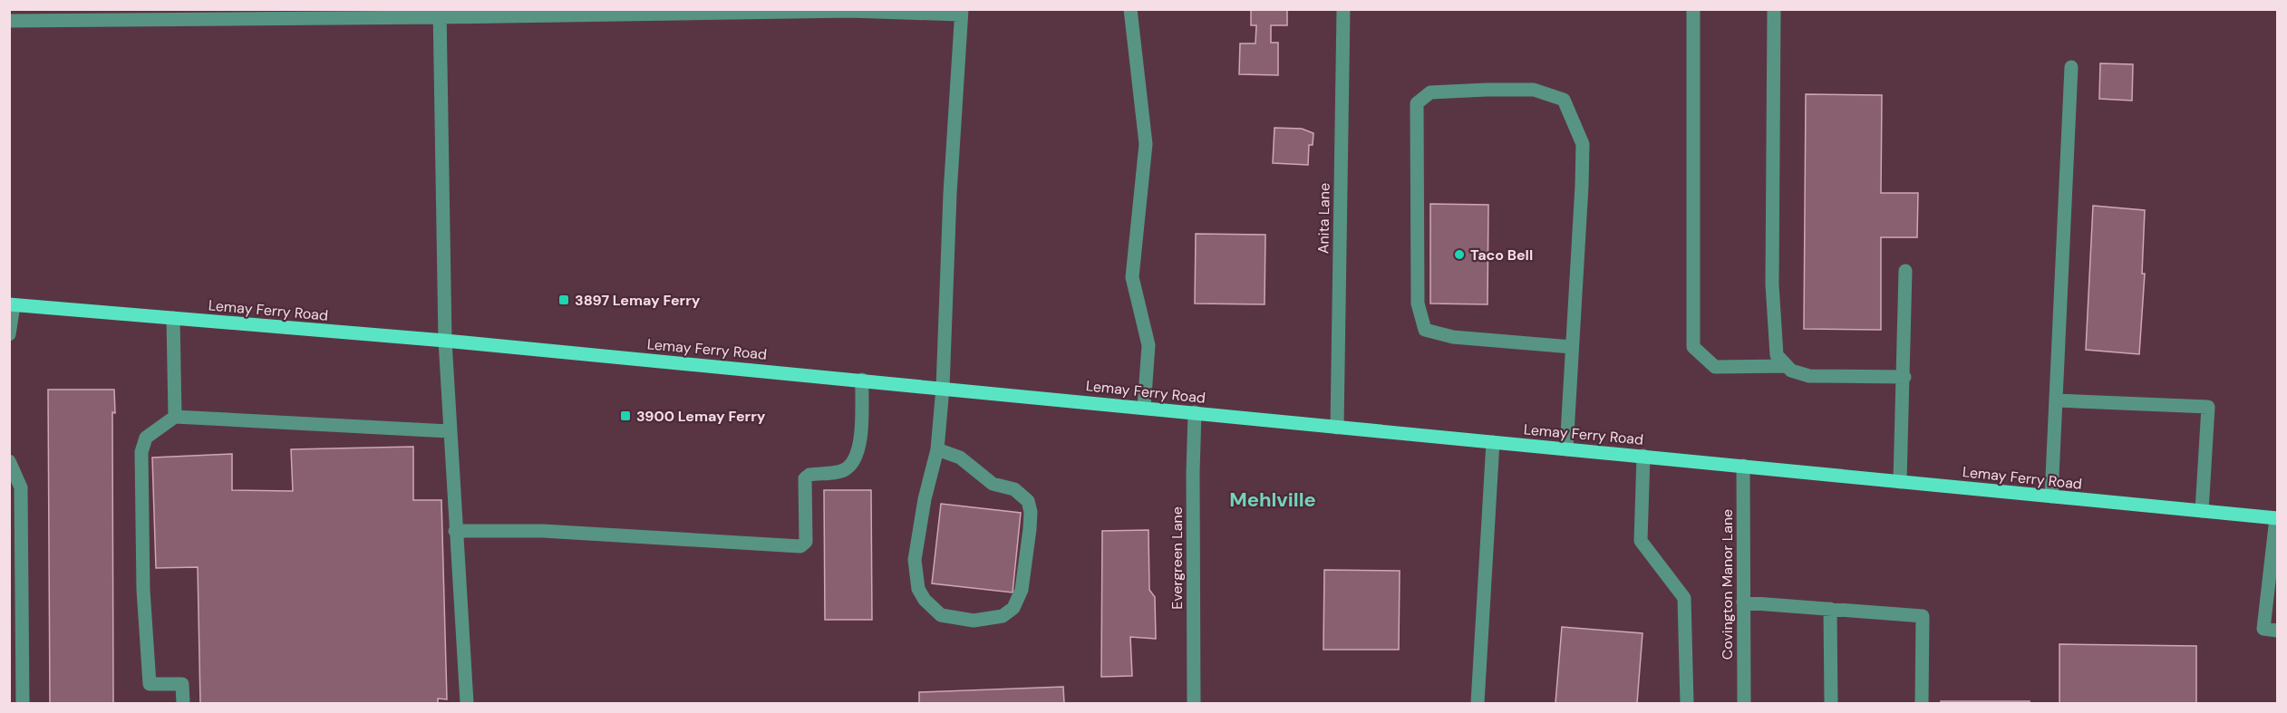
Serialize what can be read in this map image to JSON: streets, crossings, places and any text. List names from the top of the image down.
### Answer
{
  "streets": {
    "main road": ["Lemay Ferry Road"],
    "street": ["Anita Lane", "Evergreen Lane", "Covington Manor Lane"]
  },
  "crossings": [
    ["Anita Lane", "Lemay Ferry Road"],
    ["Lemay Ferry Road", "Evergreen Lane"],
    ["Lemay Ferry Road", "Covington Manor Lane"]
  ],
  "districts": ["Mehlville"],
  "places": {
    "other": ["Taco Bell"],
    "transit": ["3897 Lemay Ferry", "3900 Lemay Ferry"]
  }
}
